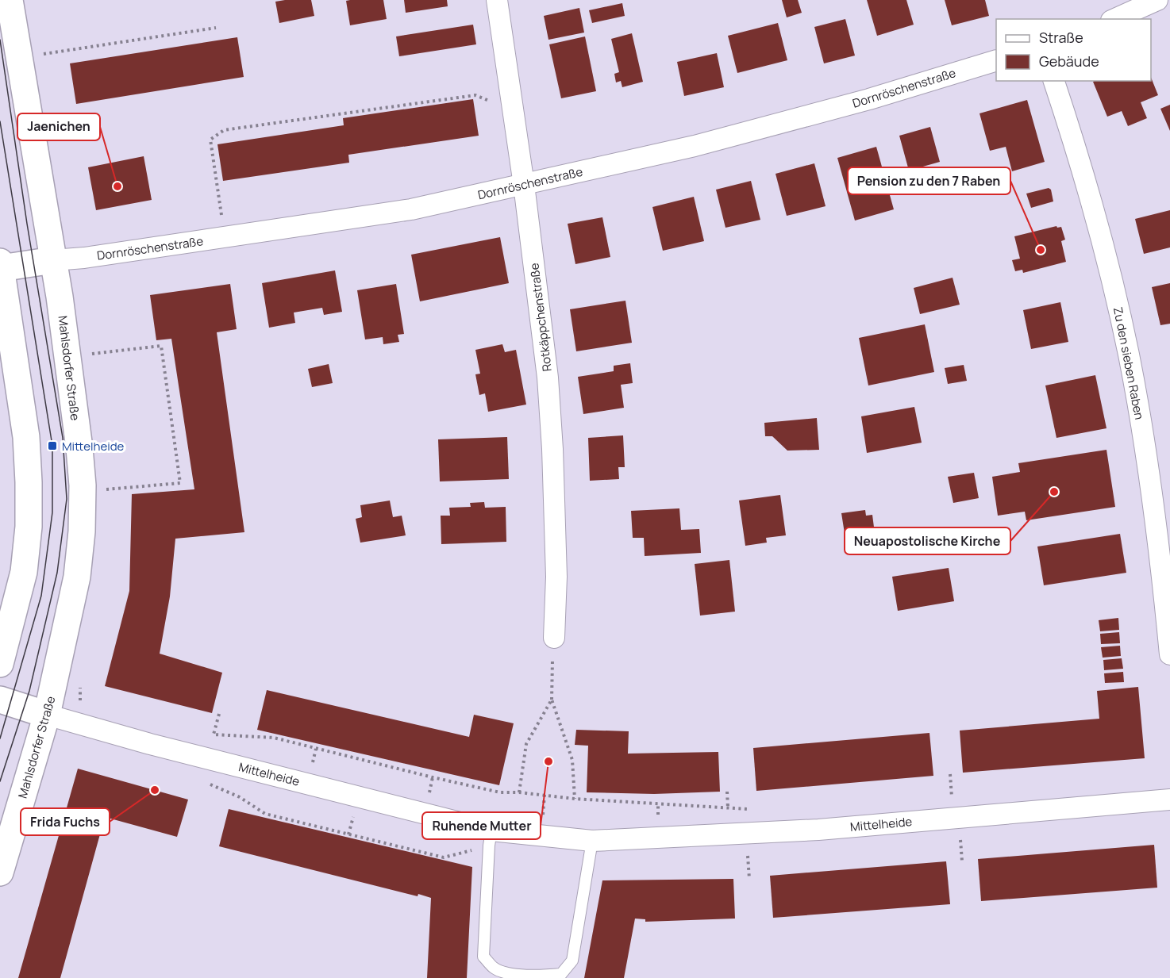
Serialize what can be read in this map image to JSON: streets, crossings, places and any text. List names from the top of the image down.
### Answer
{
  "streets": {
    "main road": ["Mahlsdorfer Straße"],
    "street": [
      "Dornröschenstraße",
      "Rotkäppchenstraße",
      "Zu den sieben Raben",
      "Mittelheide"
    ]
  },
  "crossings": [
    ["Dornröschenstraße", "Rotkäppchenstraße"],
    ["Dornröschenstraße", "Mahlsdorfer Straße"],
    ["Mahlsdorfer Straße", "Mittelheide"]
  ],
  "places": {
    "other": [
      "Jaenichen",
      "Pension zu den 7 Raben",
      "Neuapostolische Kirche",
      "Ruhende Mutter",
      "Frida Fuchs"
    ],
    "transit": ["Mittelheide"]
  },
  "legend": ["Straße", "Gebäude"]
}
